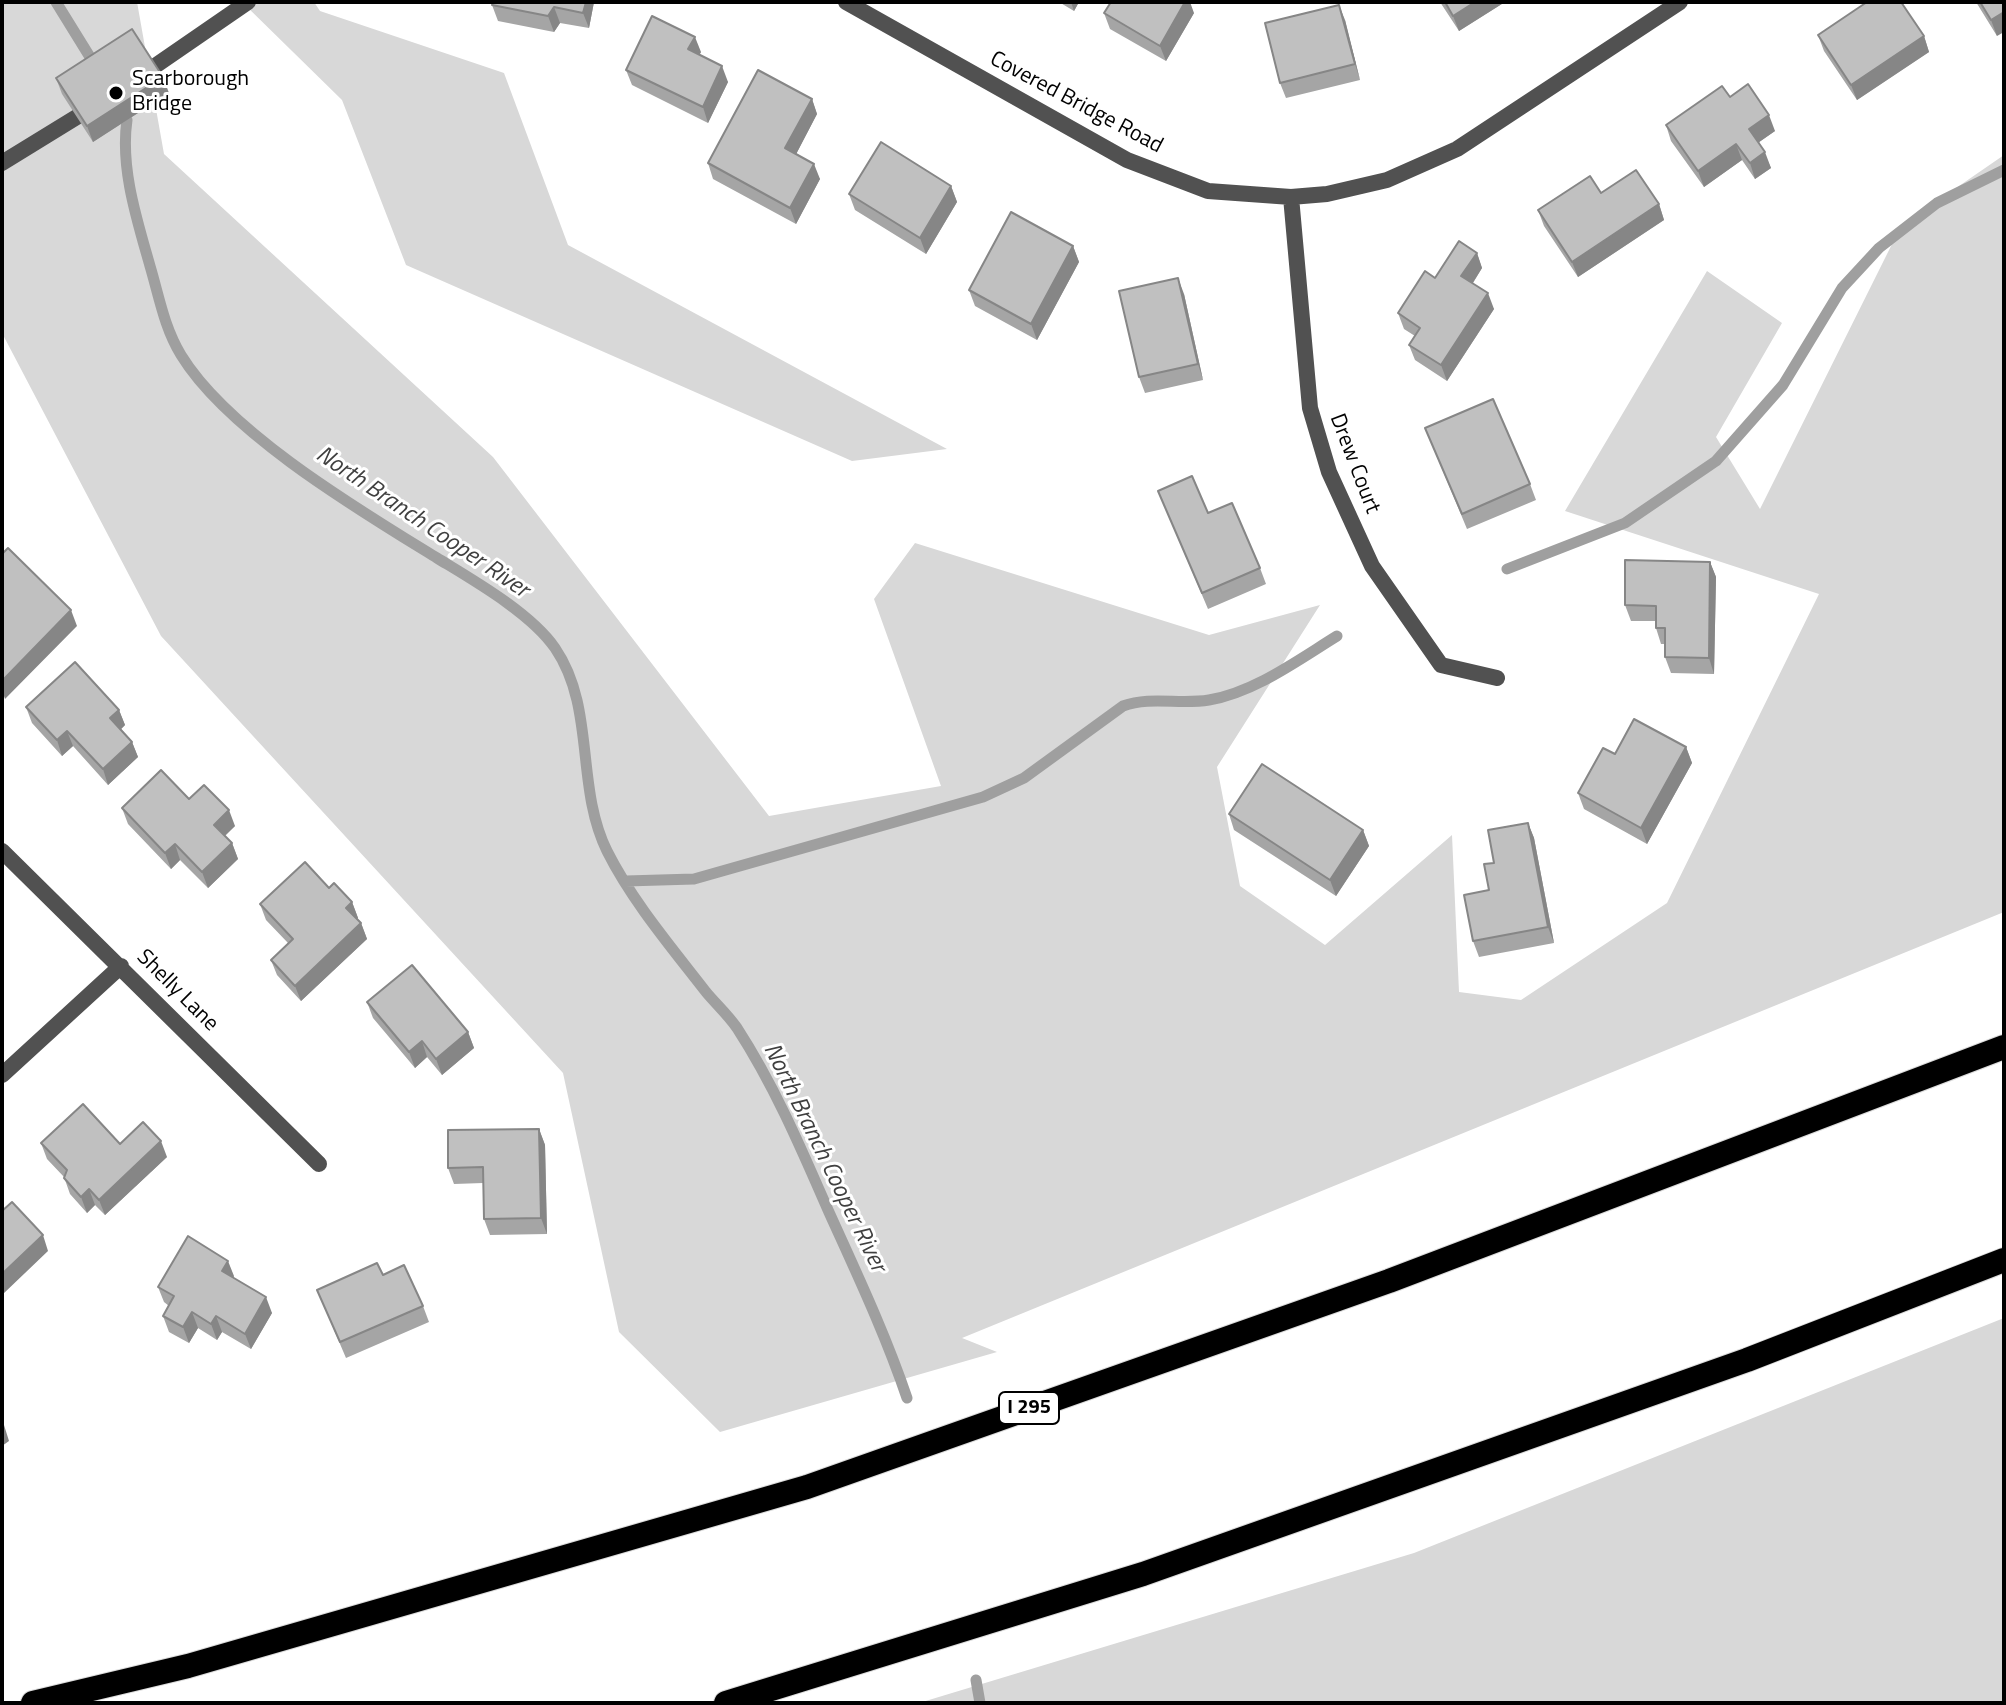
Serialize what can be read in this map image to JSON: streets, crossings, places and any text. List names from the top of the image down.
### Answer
{
  "streets": {
    "highway": ["I 295"],
    "street": ["Covered Bridge Road", "Drew Court", "Shelly Lane"]
  },
  "crossings": [
    ["Covered Bridge Road", "Drew Court"]
  ],
  "water": ["North Branch Cooper River"],
  "places": ["Scarborough Bridge"]
}
